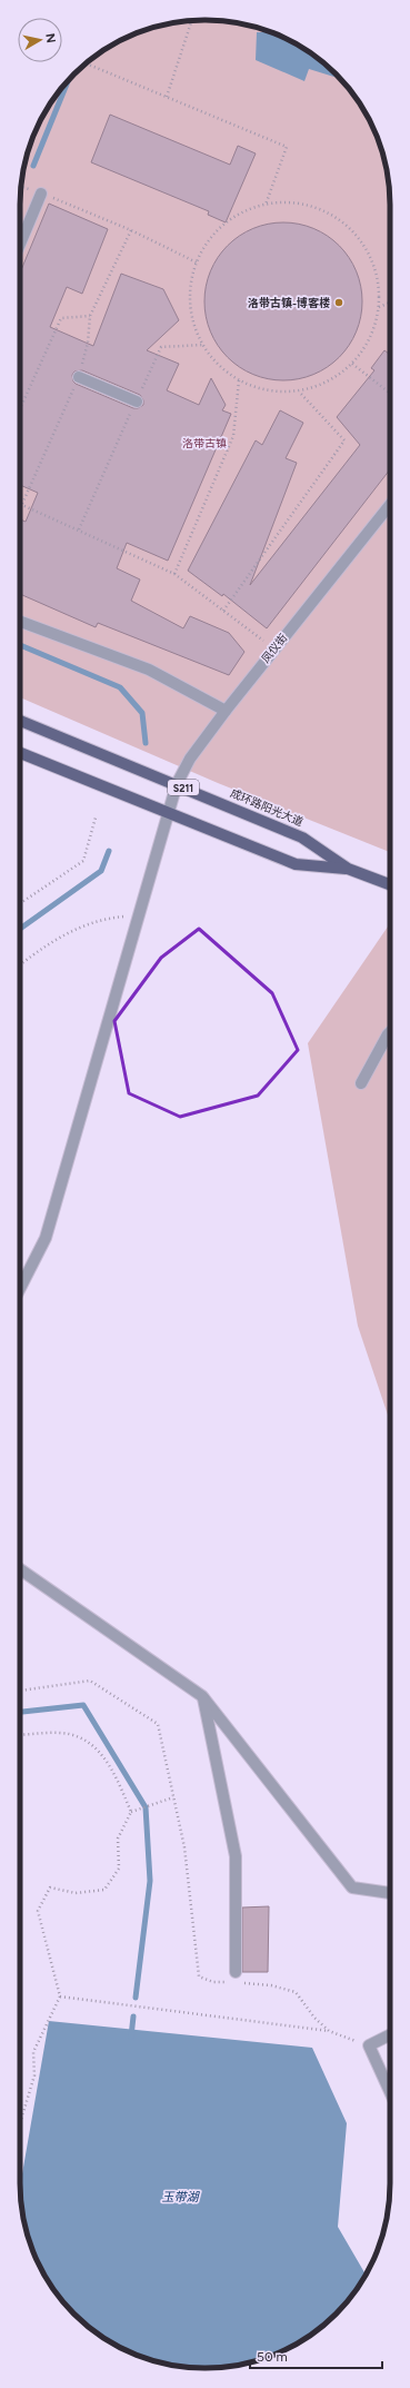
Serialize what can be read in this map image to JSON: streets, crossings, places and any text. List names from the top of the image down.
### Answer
{
  "streets": {
    "main road": ["S211", "成环路阳光大道"],
    "street": ["凤仪街"]
  },
  "crossings": [
    ["凤仪街", "S211"],
    ["凤仪街", "成环路阳光大道"],
    ["S211", "成环路阳光大道"]
  ],
  "water": ["玉带湖"],
  "parks": ["洛带古镇"],
  "places": ["洛带古镇-博客楼"],
  "scale_bar": "50 m",
  "north": "right"
}
